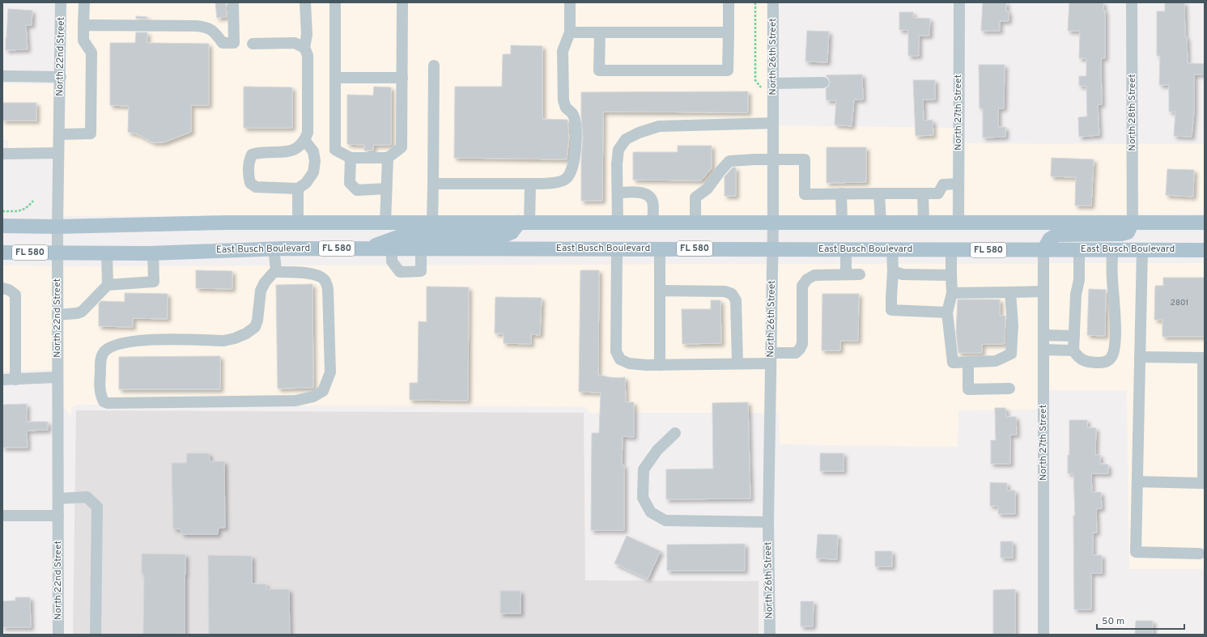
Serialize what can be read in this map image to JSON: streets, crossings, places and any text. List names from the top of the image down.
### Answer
{
  "streets": {
    "main road": ["FL 580", "East Busch Boulevard"],
    "street": [
      "North 22nd Street",
      "North 26th Street",
      "North 27th Street",
      "North 28th Street"
    ]
  },
  "crossings": [
    ["North 22nd Street", "East Busch Boulevard"],
    ["North 26th Street", "East Busch Boulevard"],
    ["North 27th Street", "East Busch Boulevard"]
  ],
  "house_numbers": ["2801"],
  "scale_bar": "50 m"
}
